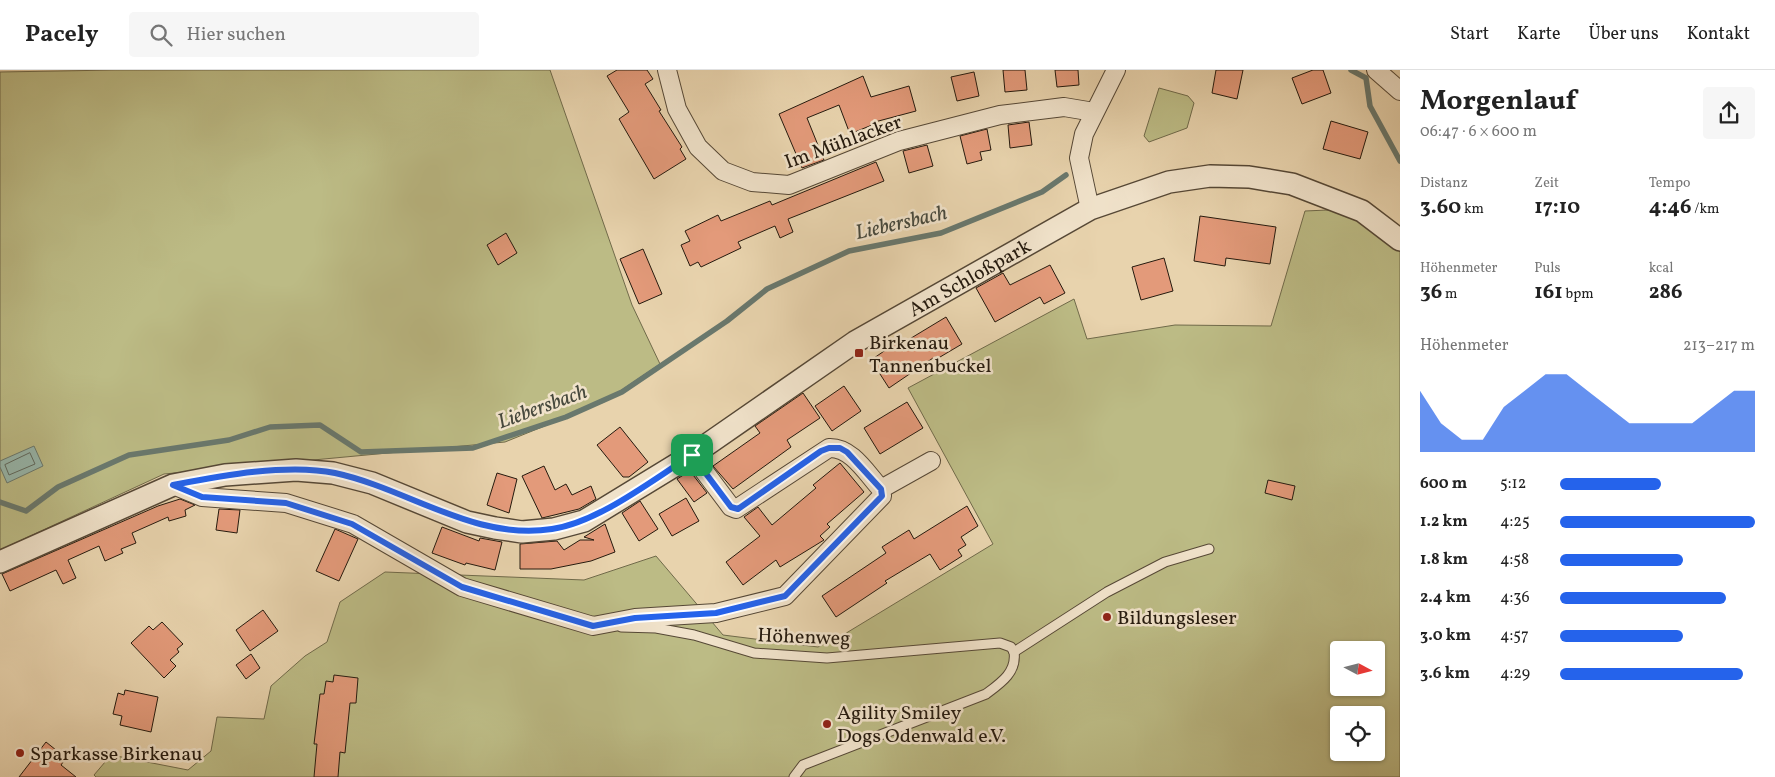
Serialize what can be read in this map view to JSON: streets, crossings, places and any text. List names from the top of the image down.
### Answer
{
  "streets": {
    "street": ["Im Mühlacker", "Am Schloßpark"],
    "lane": ["Höhenweg"]
  },
  "water": ["Liebersbach"],
  "places": {
    "transit": ["Birkenau Tannenbuckel"],
    "other": ["Bildungsleser", "Agility Smiley Dogs Odenwald e.V.", "Sparkasse Birkenau"]
  },
  "north": "right",
  "page": {
    "header": "Pacely",
    "search": "Hier suchen",
    "nav": [
      "Start",
      "Karte",
      "Über uns",
      "Kontakt"
    ],
    "heading": ["Morgenlauf", "06:47 · 6 × 600 m"],
    "stats": [
      ["Distanz", "3.60 km"],
      ["Zeit", "17:10"],
      ["Tempo", "4:46 /km"],
      ["Höhenmeter", "36 m"],
      ["Puls", "161 bpm"],
      ["kcal", "286"]
    ],
    "chart": ["Höhenmeter", "213–217 m"],
    "list": [
      {
        "name": "600 m",
        "note": "5:12"
      },
      {
        "name": "1.2 km",
        "note": "4:25"
      },
      {
        "name": "1.8 km",
        "note": "4:58"
      },
      {
        "name": "2.4 km",
        "note": "4:36"
      },
      {
        "name": "3.0 km",
        "note": "4:57"
      },
      {
        "name": "3.6 km",
        "note": "4:29"
      }
    ]
  }
}
